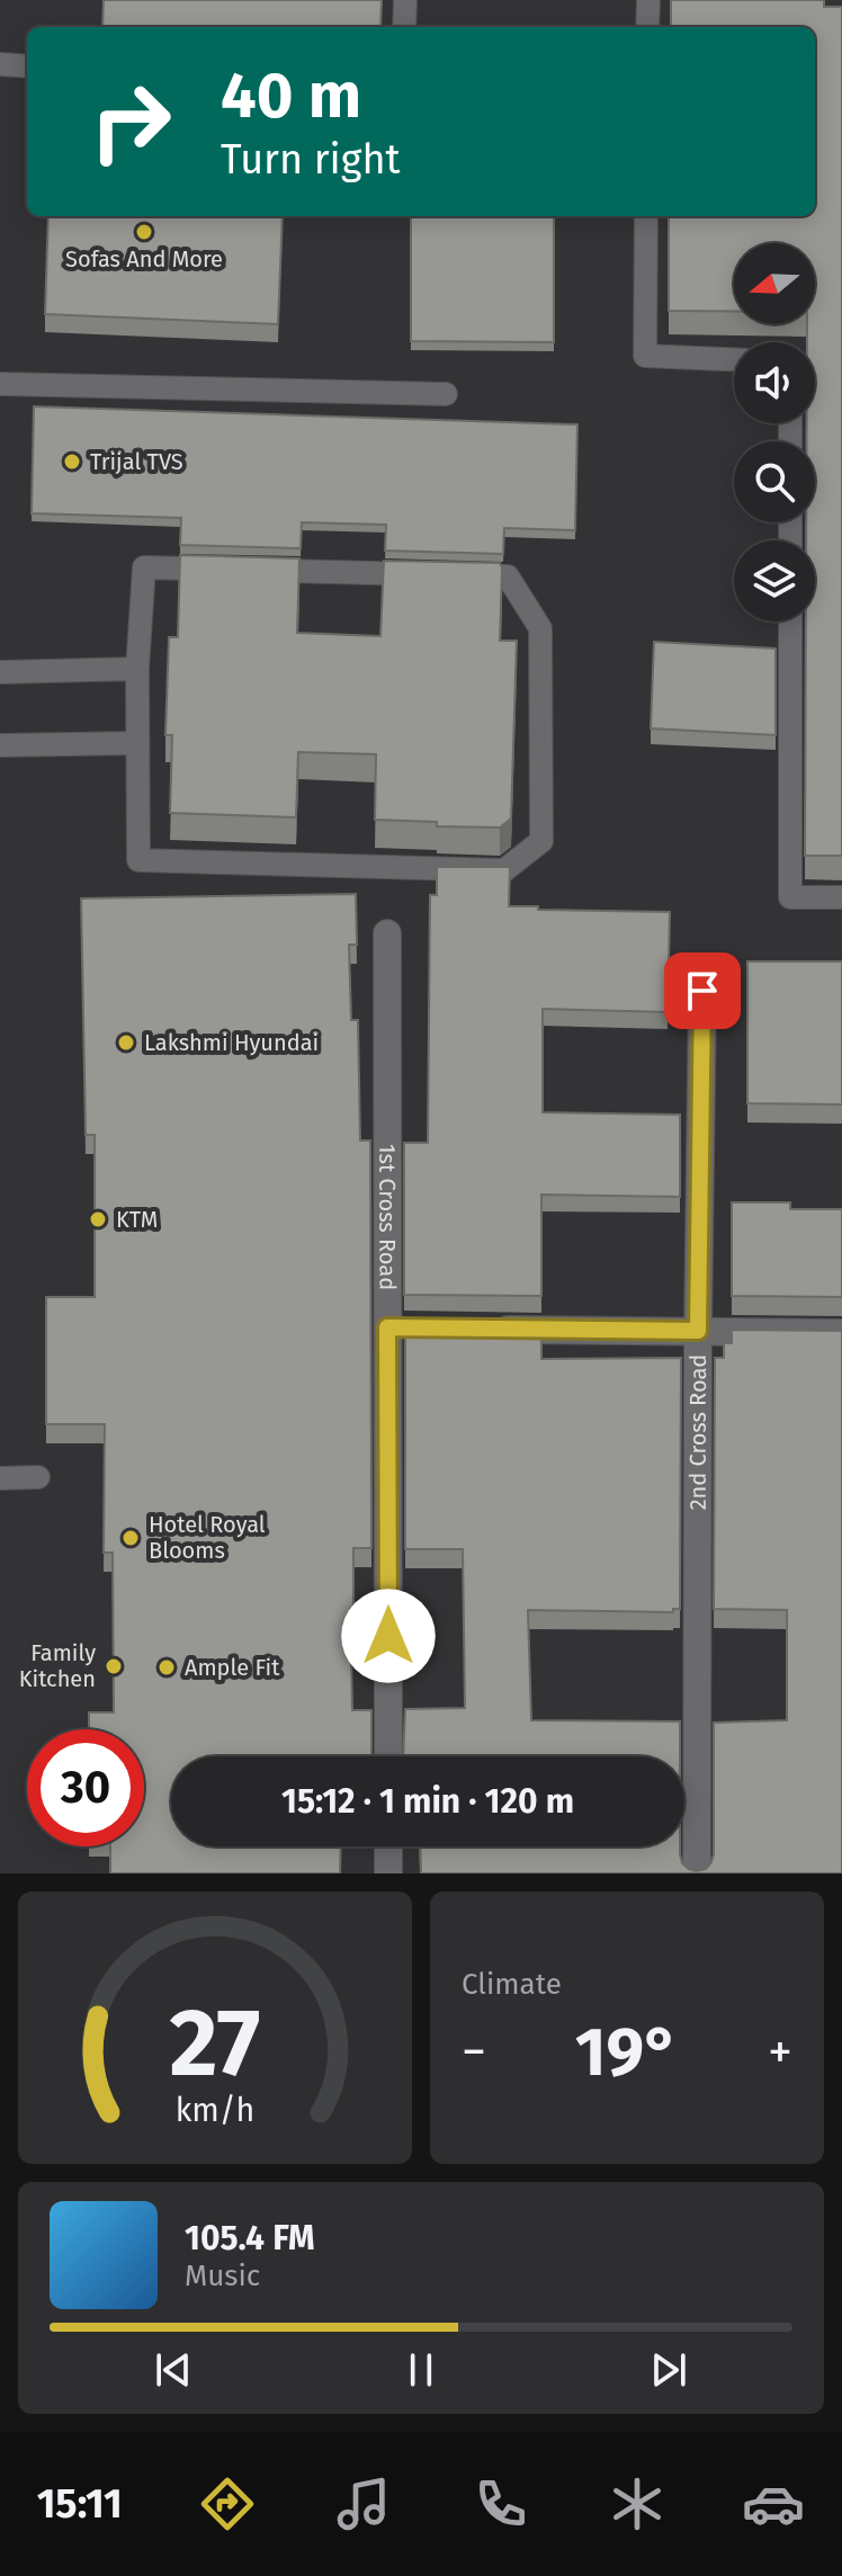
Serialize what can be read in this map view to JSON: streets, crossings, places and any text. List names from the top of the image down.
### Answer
{
  "streets": {
    "street": ["1st Cross Road", "2nd Cross Road"]
  },
  "places": [
    "Sofas And More",
    "Trijal TVS",
    "Lakshmi Hyundai",
    "KTM",
    "Hotel Royal Blooms",
    "Family Kitchen",
    "Ample Fit"
  ],
  "north": "left",
  "page": {
    "turn": ["40 m", "Turn right"],
    "limit": "30",
    "trip": "15:12 · 1 min · 120 m",
    "tile": "Climate",
    "heat": ["−", "19°", "+"],
    "song": ["105.4 FM", "Music"],
    "tabs": "15:11",
    "gauge": ["27", "km/h"]
  }
}
